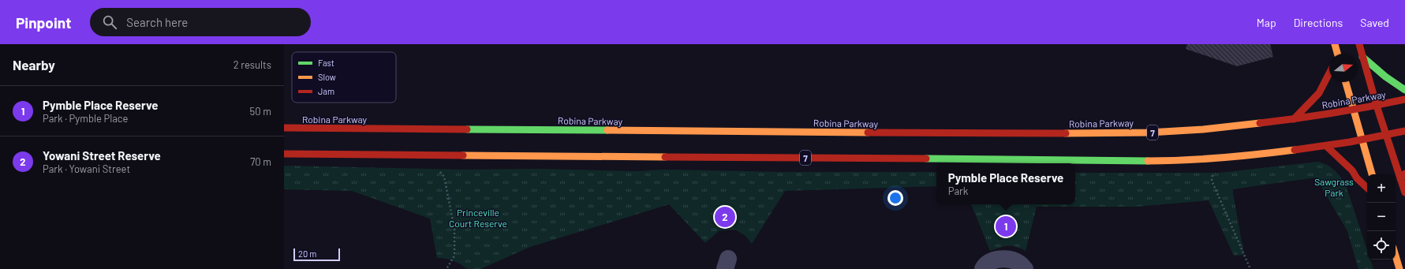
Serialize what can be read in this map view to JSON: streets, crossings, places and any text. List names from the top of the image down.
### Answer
{
  "streets": {
    "main road": ["Robina Parkway", "7"]
  },
  "parks": ["Sawgrass Park", "Princeville Court Reserve"],
  "legend": ["Fast", "Slow", "Jam"],
  "scale_bar": "20 m",
  "north": "right",
  "page": {
    "header": "Pinpoint",
    "search": "Search here",
    "nav": ["Map", "Directions", "Saved"],
    "heading": ["Nearby", "2 results"],
    "list": [
      {
        "mark": "1",
        "name": "Pymble Place Reserve",
        "note": "Park · Pymble Place",
        "value": "50 m"
      },
      {
        "mark": "2",
        "name": "Yowani Street Reserve",
        "note": "Park · Yowani Street",
        "value": "70 m"
      }
    ],
    "popup": ["Pymble Place Reserve", "Park"],
    "map_buttons": ["+", "−"],
    "pins": ["2", "1"],
    "scale": "20 m"
  }
}
